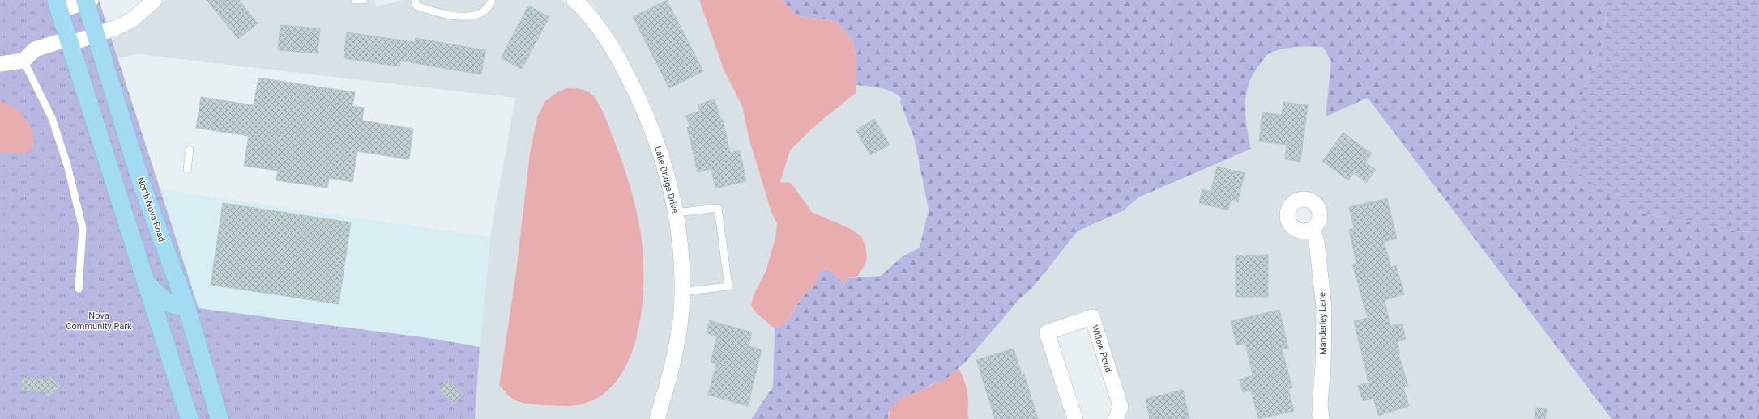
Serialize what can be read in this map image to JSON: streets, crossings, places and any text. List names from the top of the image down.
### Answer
{
  "streets": {
    "main road": ["North Nova Road"],
    "street": ["Lake Bridge Drive", "Manderley Lane", "Willow Pond"]
  },
  "parks": ["Nova Community Park"]
}
